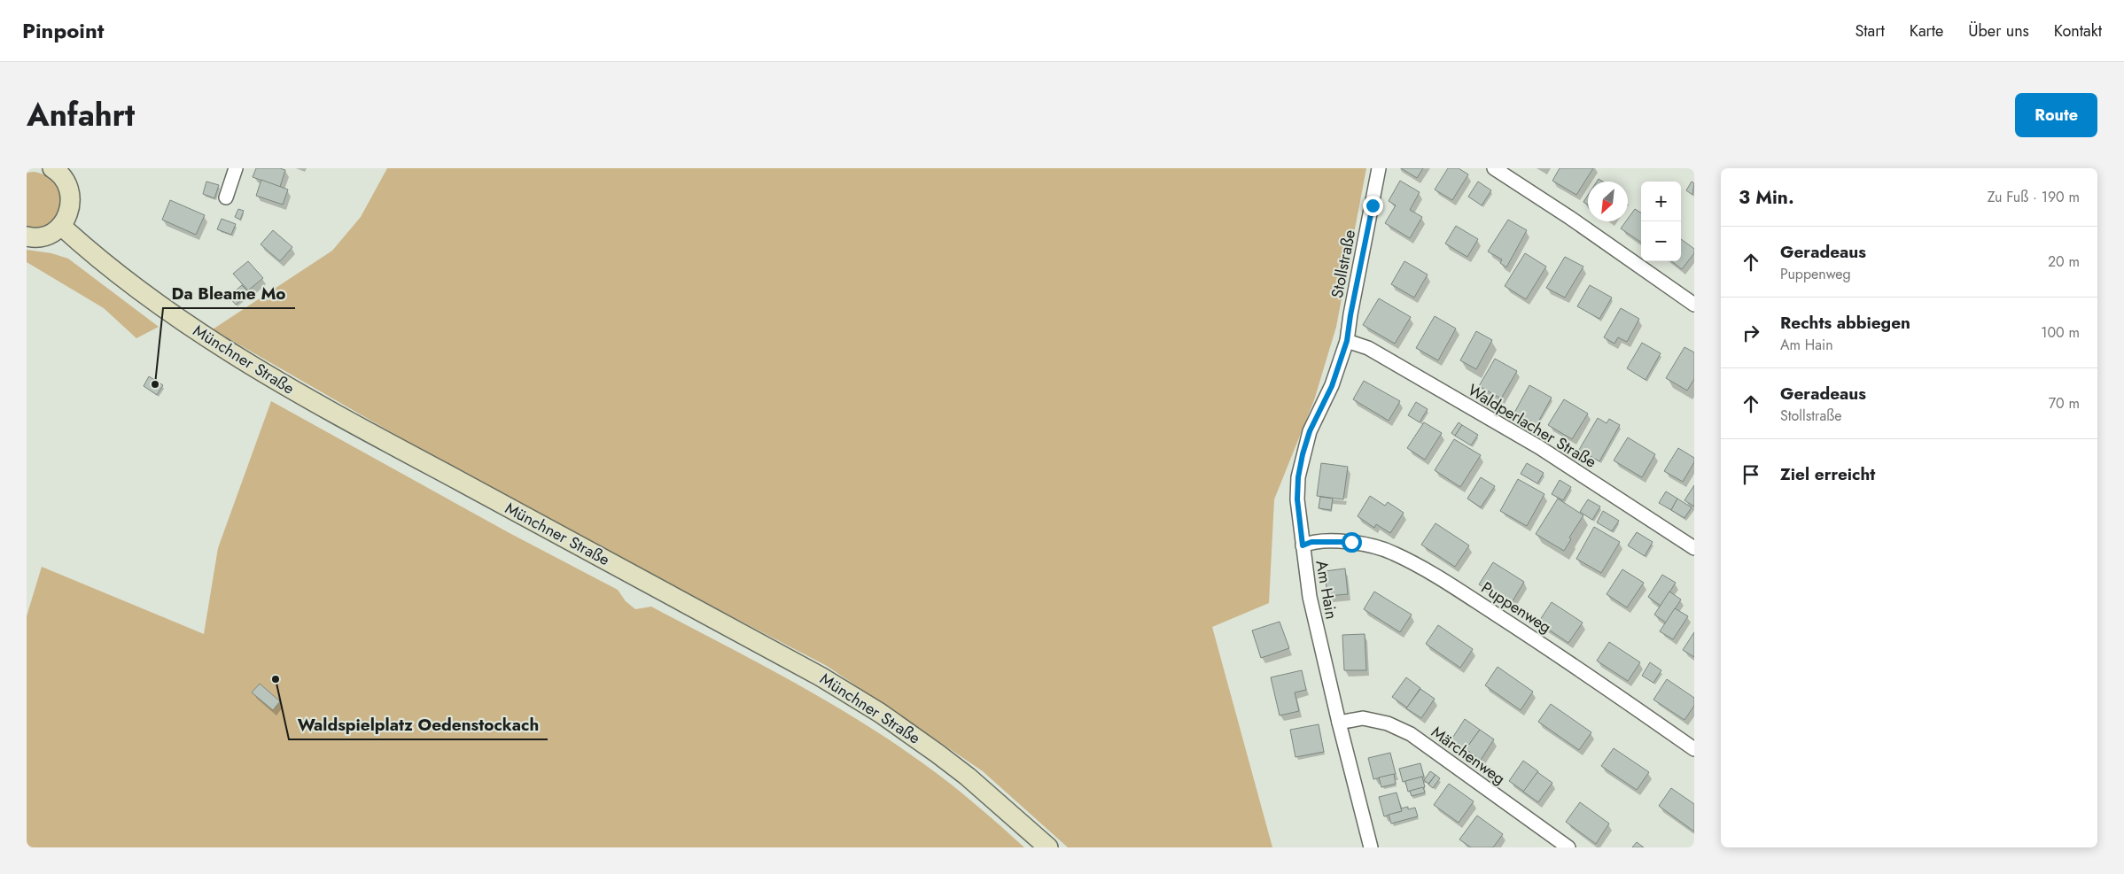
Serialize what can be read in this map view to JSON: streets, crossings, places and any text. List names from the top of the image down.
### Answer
{
  "streets": {
    "main road": ["Münchner Straße"],
    "street": [
      "Stollstraße",
      "Waldperlacher Straße",
      "Am Hain",
      "Puppenweg",
      "Märchenweg"
    ]
  },
  "crossings": [
    ["Stollstraße", "Waldperlacher Straße"],
    ["Stollstraße", "Am Hain"],
    ["Waldperlacher Straße", "Am Hain"],
    ["Am Hain", "Puppenweg"],
    ["Am Hain", "Märchenweg"]
  ],
  "places": ["Da Bleame Mo", "Waldspielplatz Oedenstockach"],
  "north": "bottom left",
  "page": {
    "header": "Pinpoint",
    "nav": [
      "Start",
      "Karte",
      "Über uns",
      "Kontakt"
    ],
    "title": "Anfahrt",
    "buttons": "Route",
    "heading": ["3 Min.", "Zu Fuß · 190 m"],
    "map_buttons": ["+", "−"],
    "list": [
      ["Geradeaus", "Puppenweg", "20 m"],
      ["Rechts abbiegen", "Am Hain", "100 m"],
      ["Geradeaus", "Stollstraße", "70 m"],
      "Ziel erreicht"
    ]
  }
}
